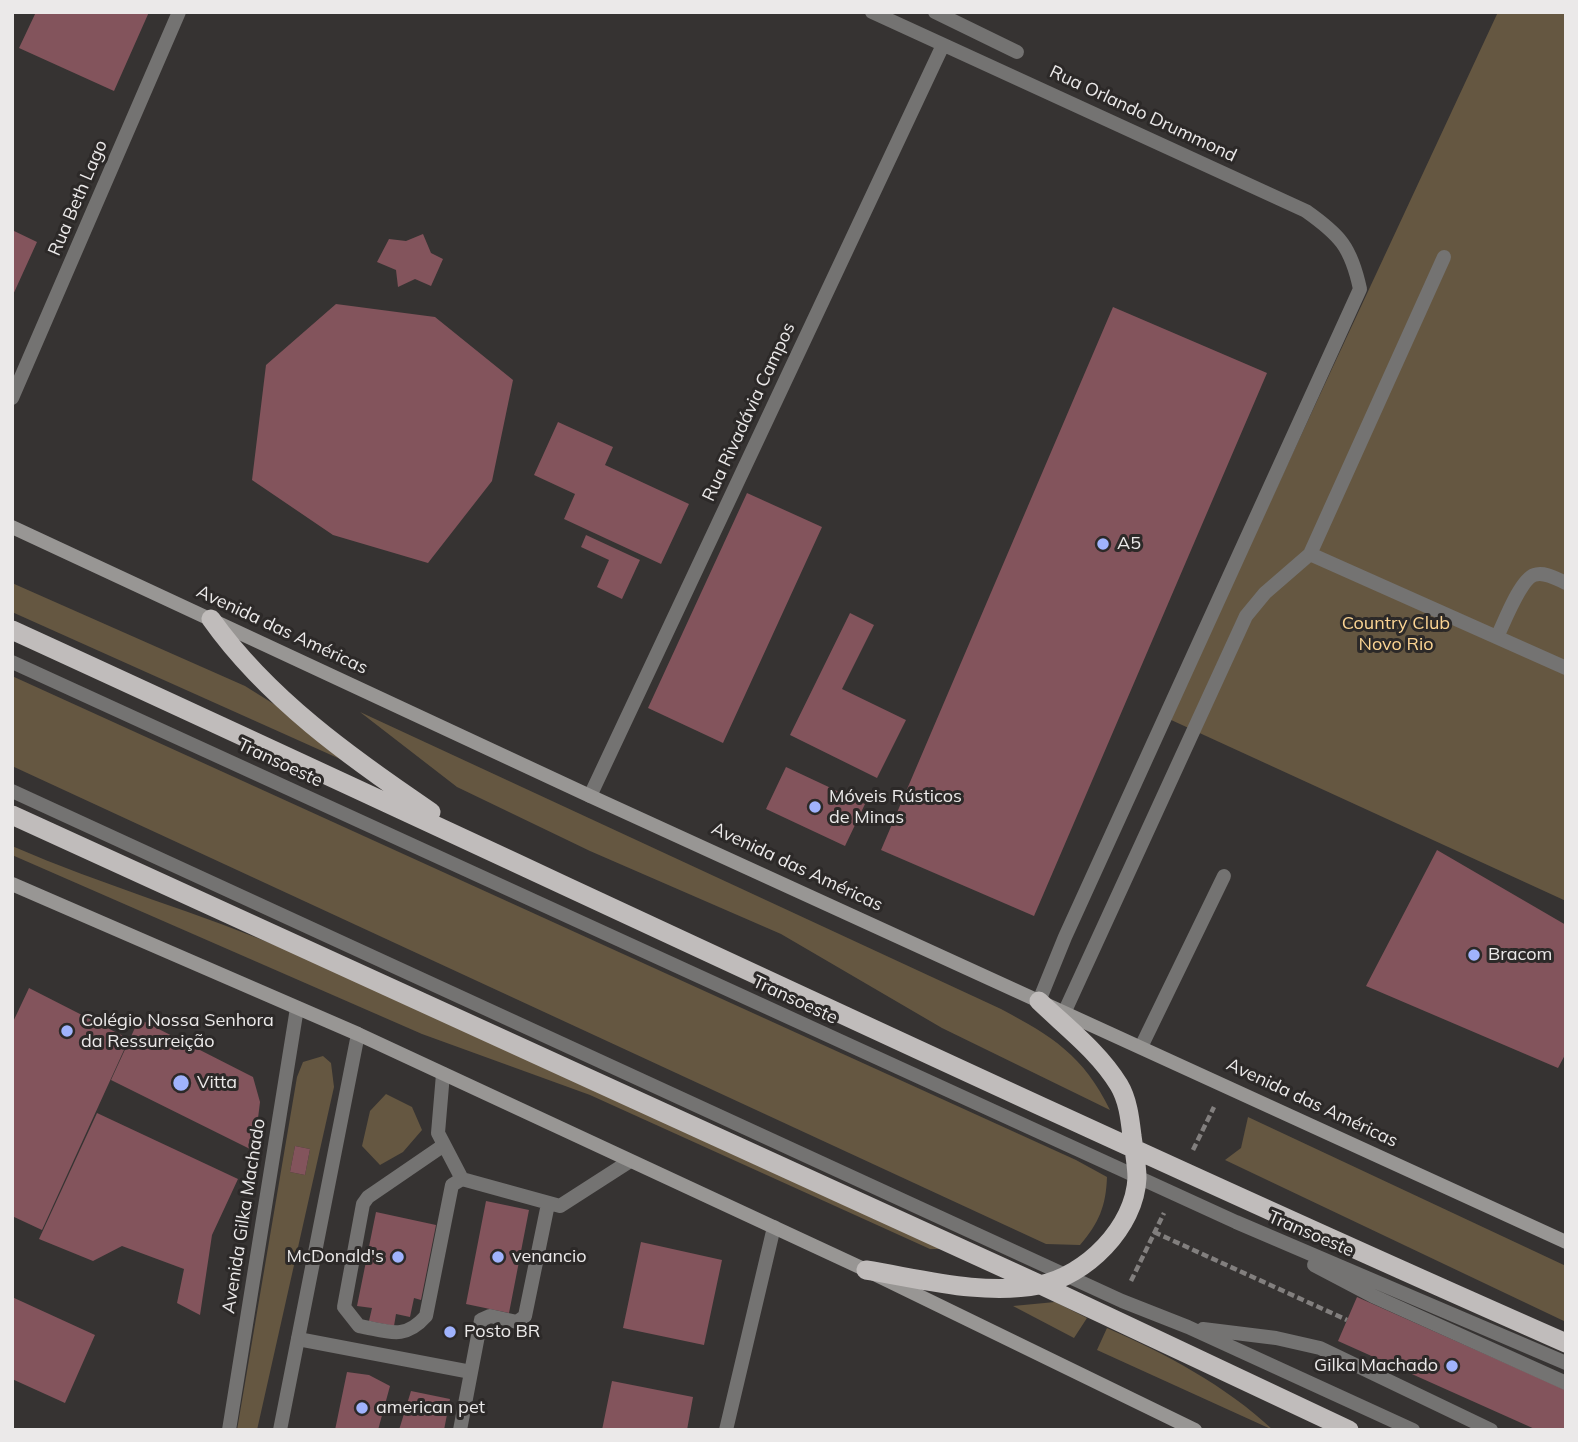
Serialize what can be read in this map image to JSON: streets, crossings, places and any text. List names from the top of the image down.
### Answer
{
  "streets": {
    "main road": ["Avenida das Américas"],
    "street": [
      "Rua Orlando Drummond",
      "Rua Beth Lago",
      "Rua Rivadávia Campos",
      "Transoeste",
      "Avenida Gilka Machado"
    ]
  },
  "crossings": [
    ["Rua Orlando Drummond", "Rua Rivadávia Campos"],
    ["Rua Orlando Drummond", "Avenida das Américas"],
    ["Rua Rivadávia Campos", "Avenida das Américas"]
  ],
  "parks": ["Country Club Novo Rio"],
  "places": [
    "A5",
    "Móveis Rústicos de Minas",
    "Bracom",
    "Colégio Nossa Senhora da Ressurreição",
    "Vitta",
    "McDonald's",
    "venancio",
    "Posto BR",
    "Gilka Machado",
    "american pet"
  ]
}
